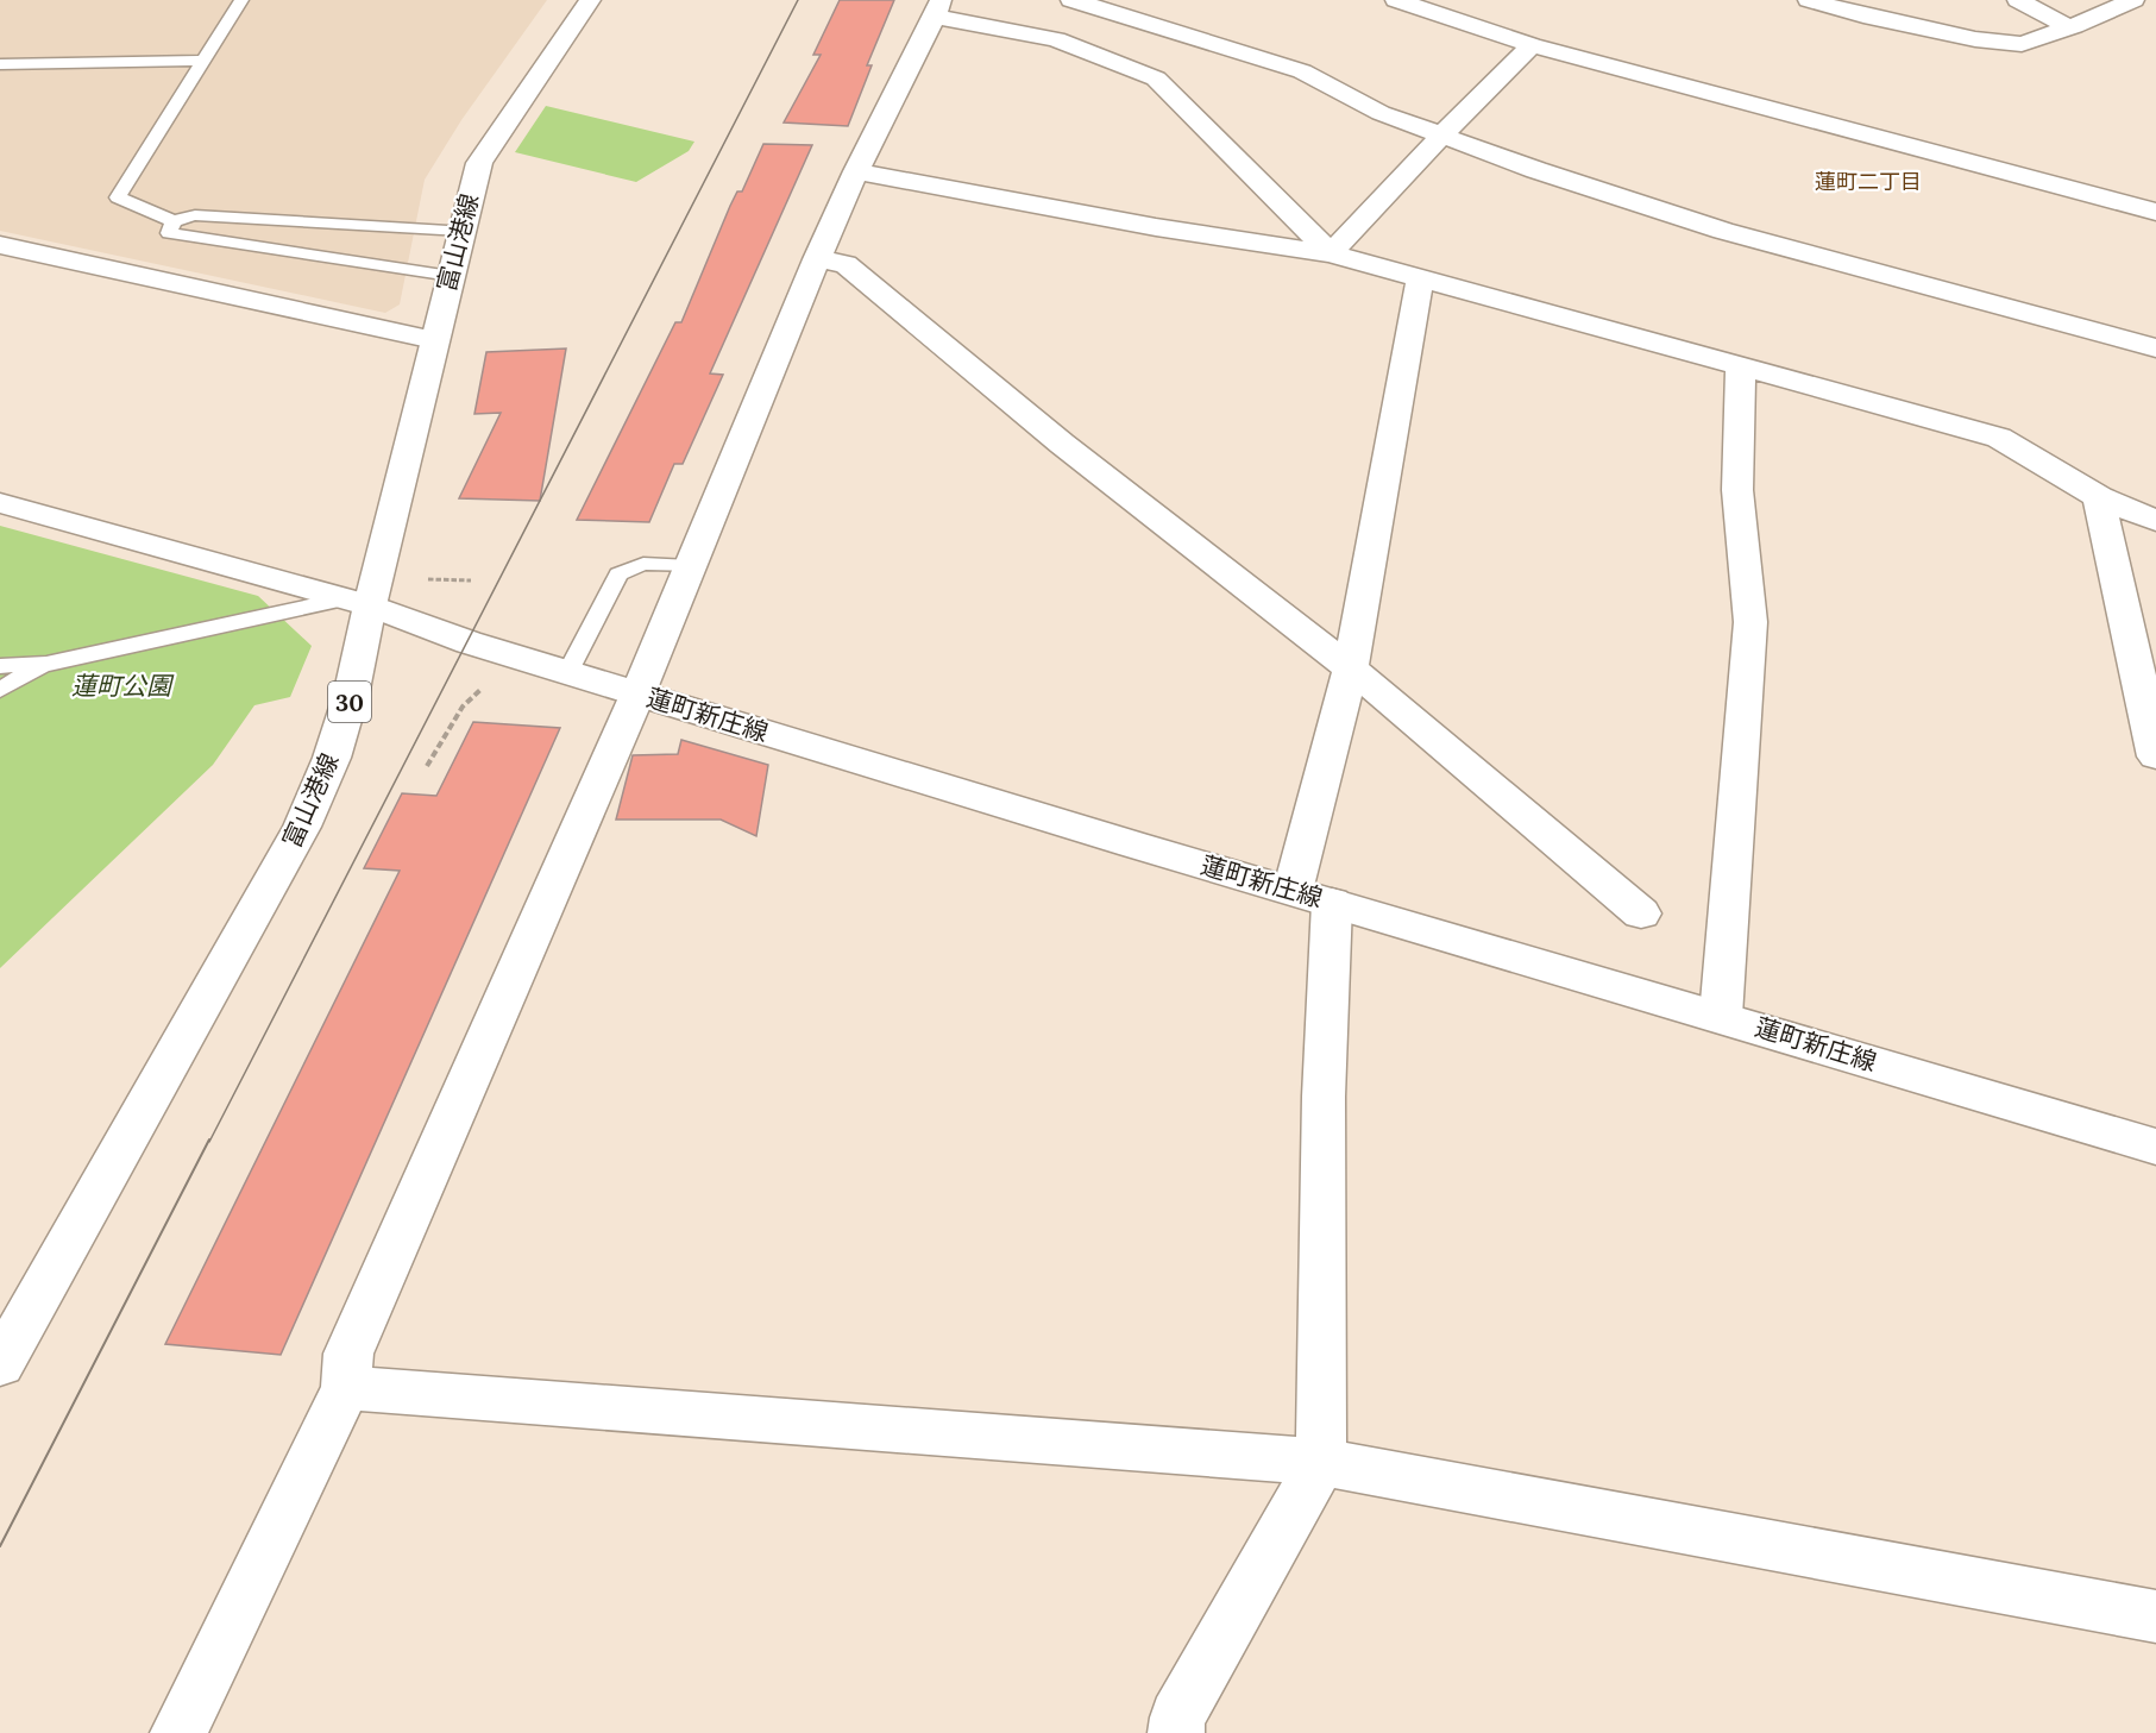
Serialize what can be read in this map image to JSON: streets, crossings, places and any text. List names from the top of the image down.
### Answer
{
  "streets": {
    "street": ["富山港線", "30", "蓮町新庄線"]
  },
  "crossings": [
    ["富山港線", "蓮町新庄線"]
  ],
  "districts": ["蓮町二丁目"],
  "parks": ["蓮町公園"]
}
